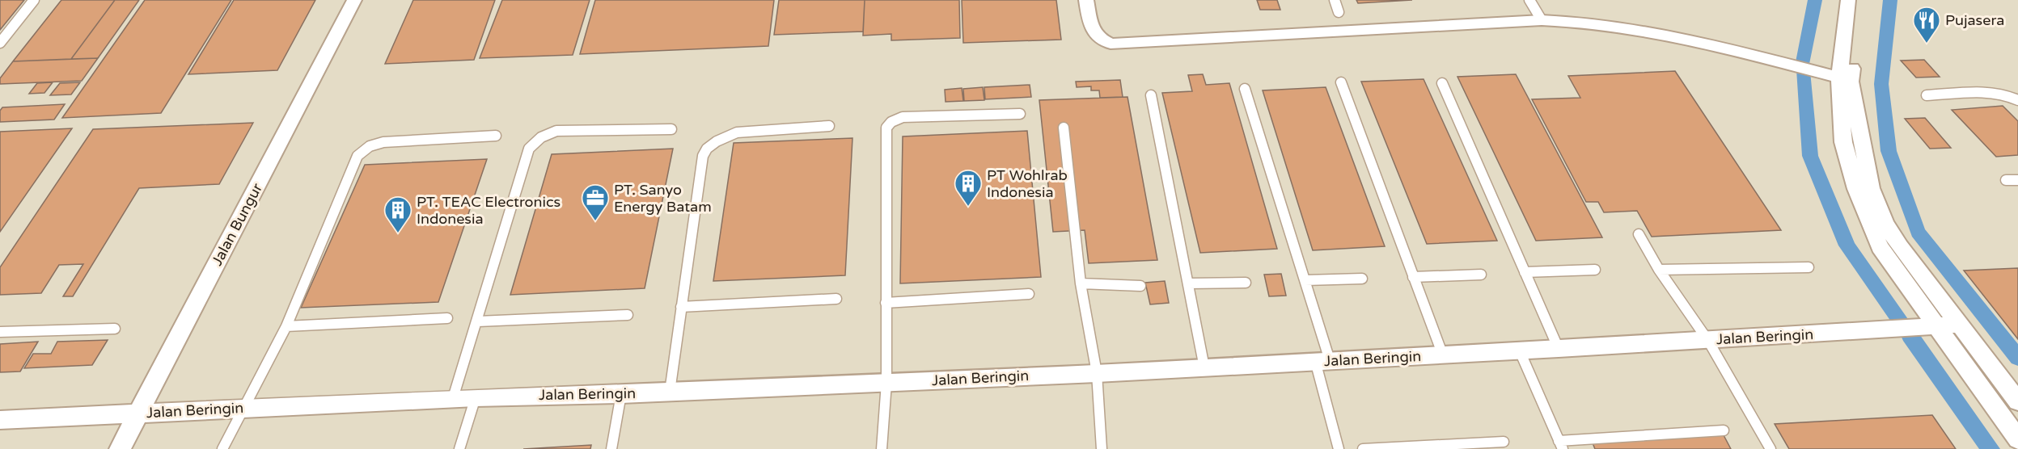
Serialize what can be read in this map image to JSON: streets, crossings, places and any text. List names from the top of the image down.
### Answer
{
  "streets": {
    "street": ["Jalan Bungur", "Jalan Beringin"]
  },
  "crossings": [
    ["Jalan Bungur", "Jalan Beringin"]
  ],
  "places": {
    "restaurant": ["Pujasera"],
    "building": ["PT Wohlrab Indonesia", "PT. TEAC Electronics Indonesia"],
    "office": ["PT. Sanyo Energy Batam"]
  }
}
